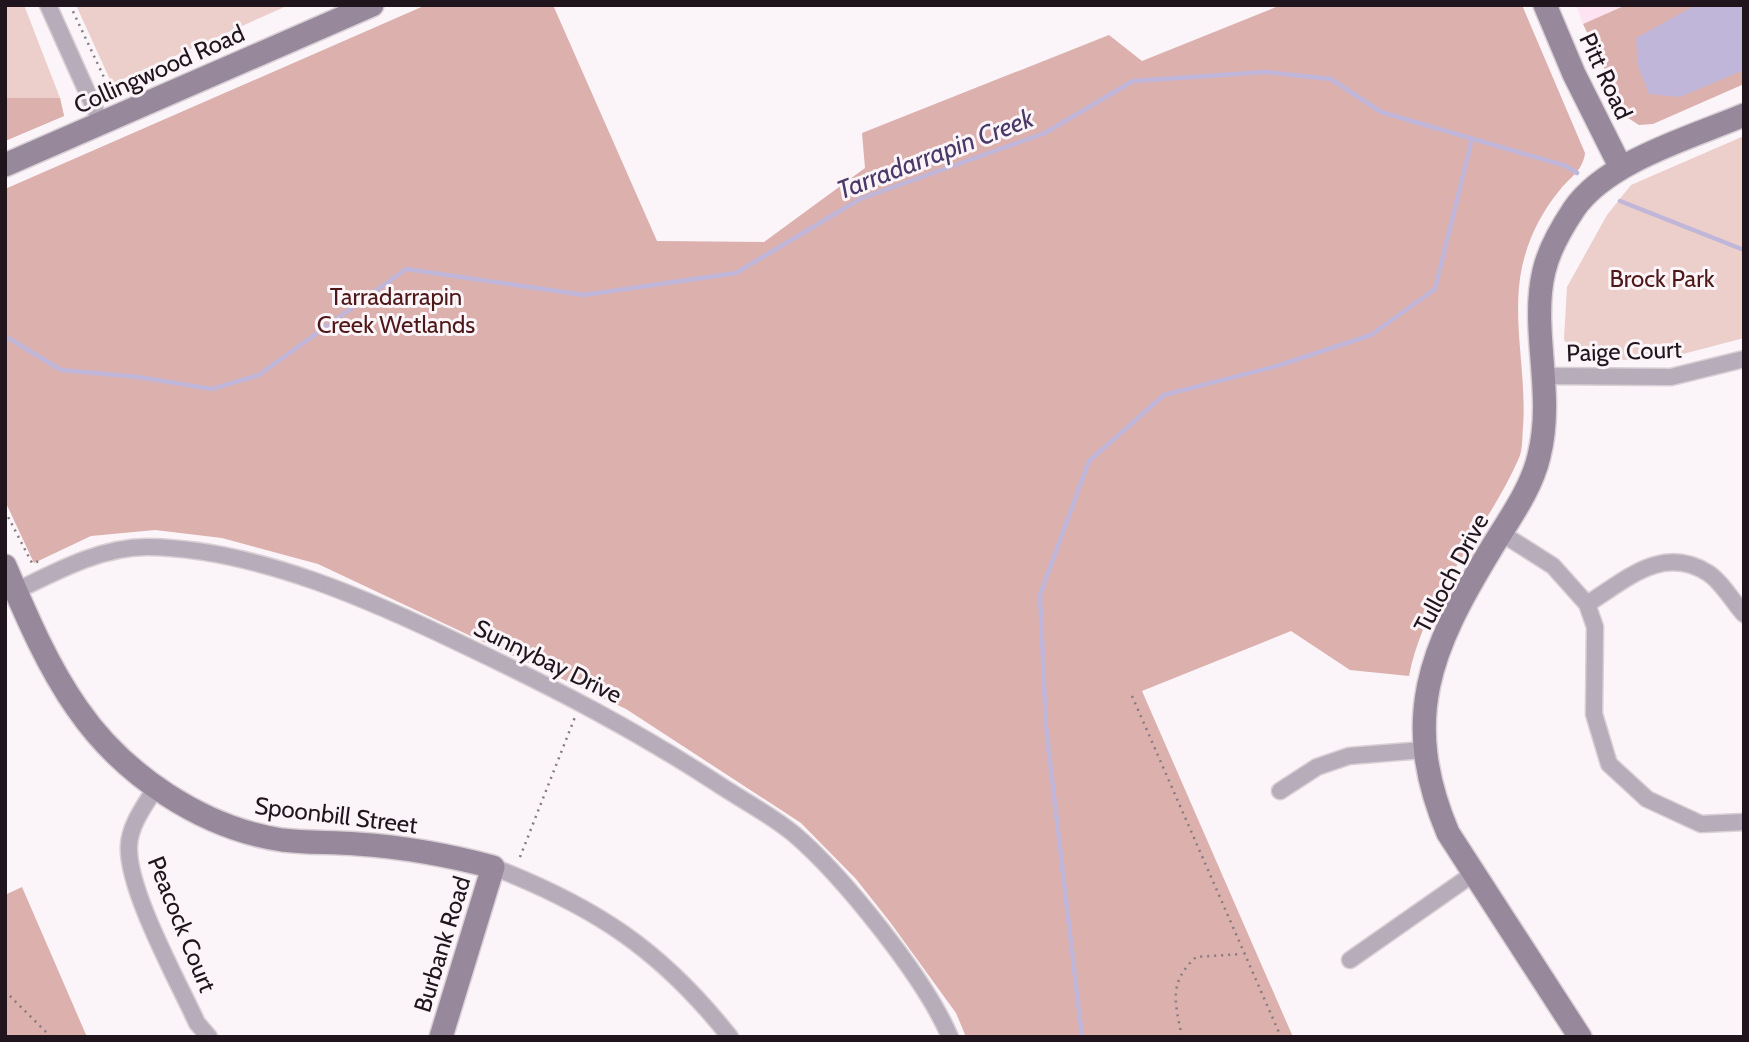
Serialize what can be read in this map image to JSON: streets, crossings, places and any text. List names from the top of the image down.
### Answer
{
  "streets": {
    "street": [
      "Collingwood Road",
      "Pitt Road",
      "Paige Court",
      "Tulloch Drive",
      "Sunnybay Drive",
      "Spoonbill Street",
      "Peacock Court",
      "Burbank Road"
    ]
  },
  "crossings": [
    ["Pitt Road", "Tulloch Drive"],
    ["Paige Court", "Tulloch Drive"],
    ["Sunnybay Drive", "Spoonbill Street"],
    ["Spoonbill Street", "Peacock Court"],
    ["Spoonbill Street", "Burbank Road"]
  ],
  "water": ["Tarradarrapin Creek"],
  "parks": ["Brock Park", "Tarradarrapin Creek Wetlands"]
}
